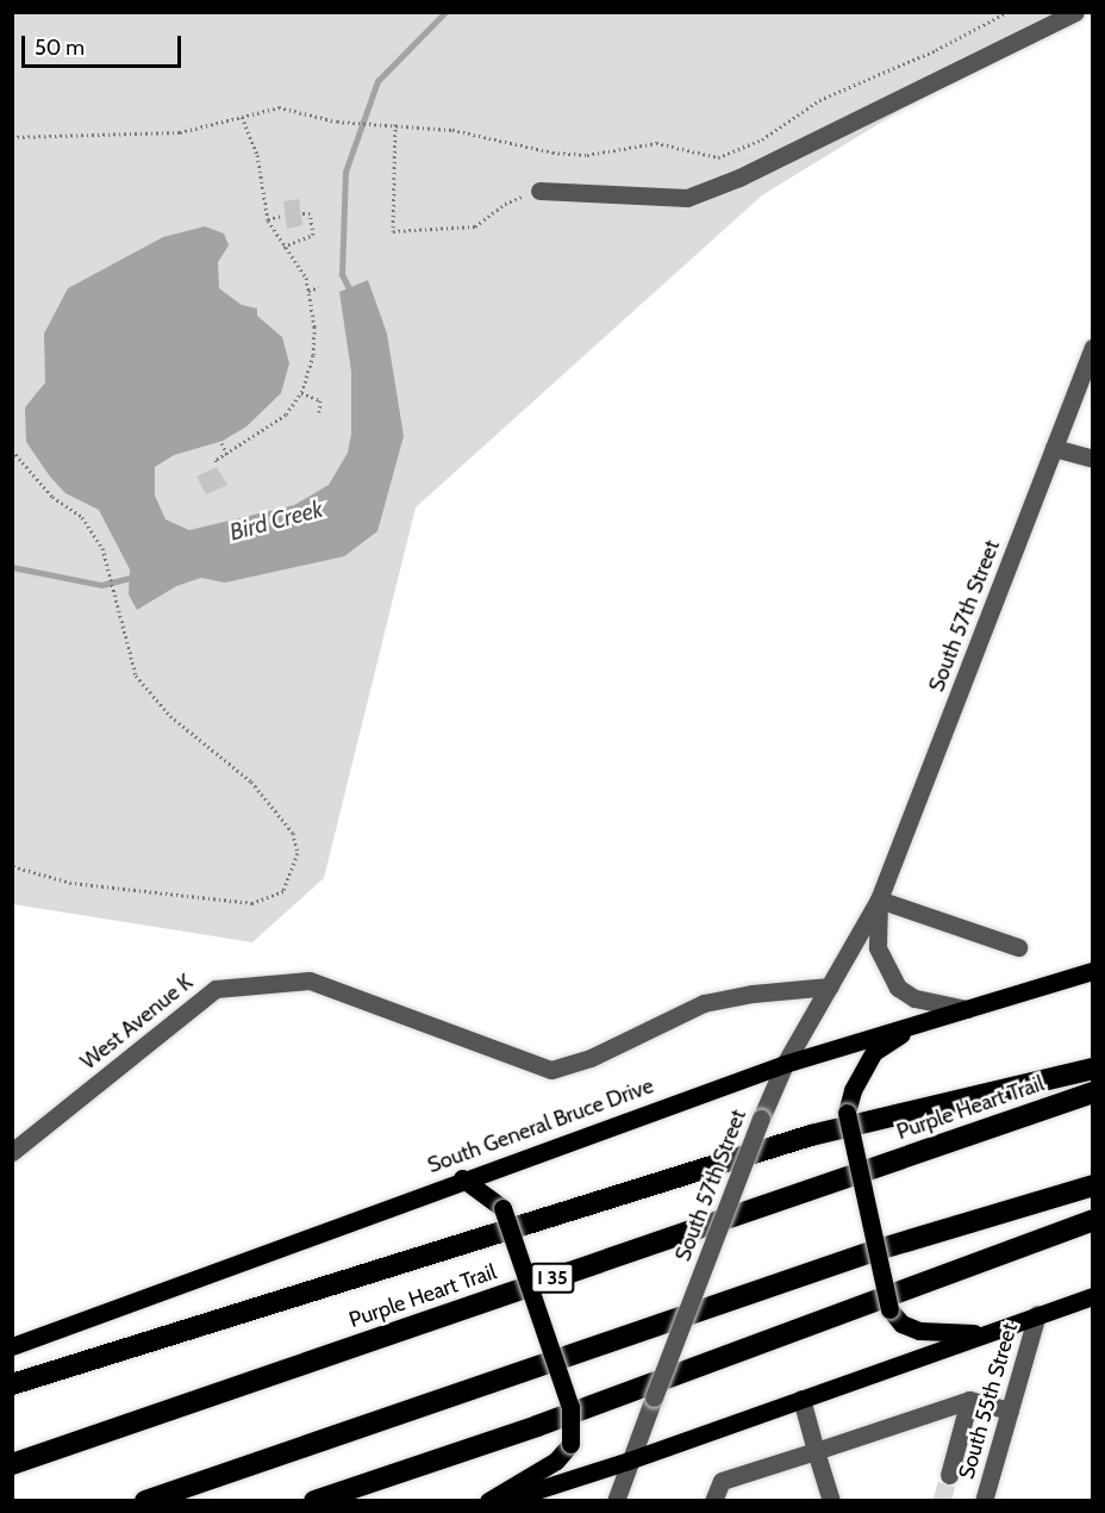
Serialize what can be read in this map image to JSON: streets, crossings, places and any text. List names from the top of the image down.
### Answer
{
  "streets": {
    "highway": ["Purple Heart Trail", "I 35"],
    "main road": ["South General Bruce Drive"],
    "street": ["South 57th Street", "West Avenue K", "South 55th Street"]
  },
  "crossings": [
    ["South 57th Street", "West Avenue K"],
    ["South 57th Street", "South General Bruce Drive"]
  ],
  "water": ["Bird Creek"],
  "scale_bar": "50 m"
}
